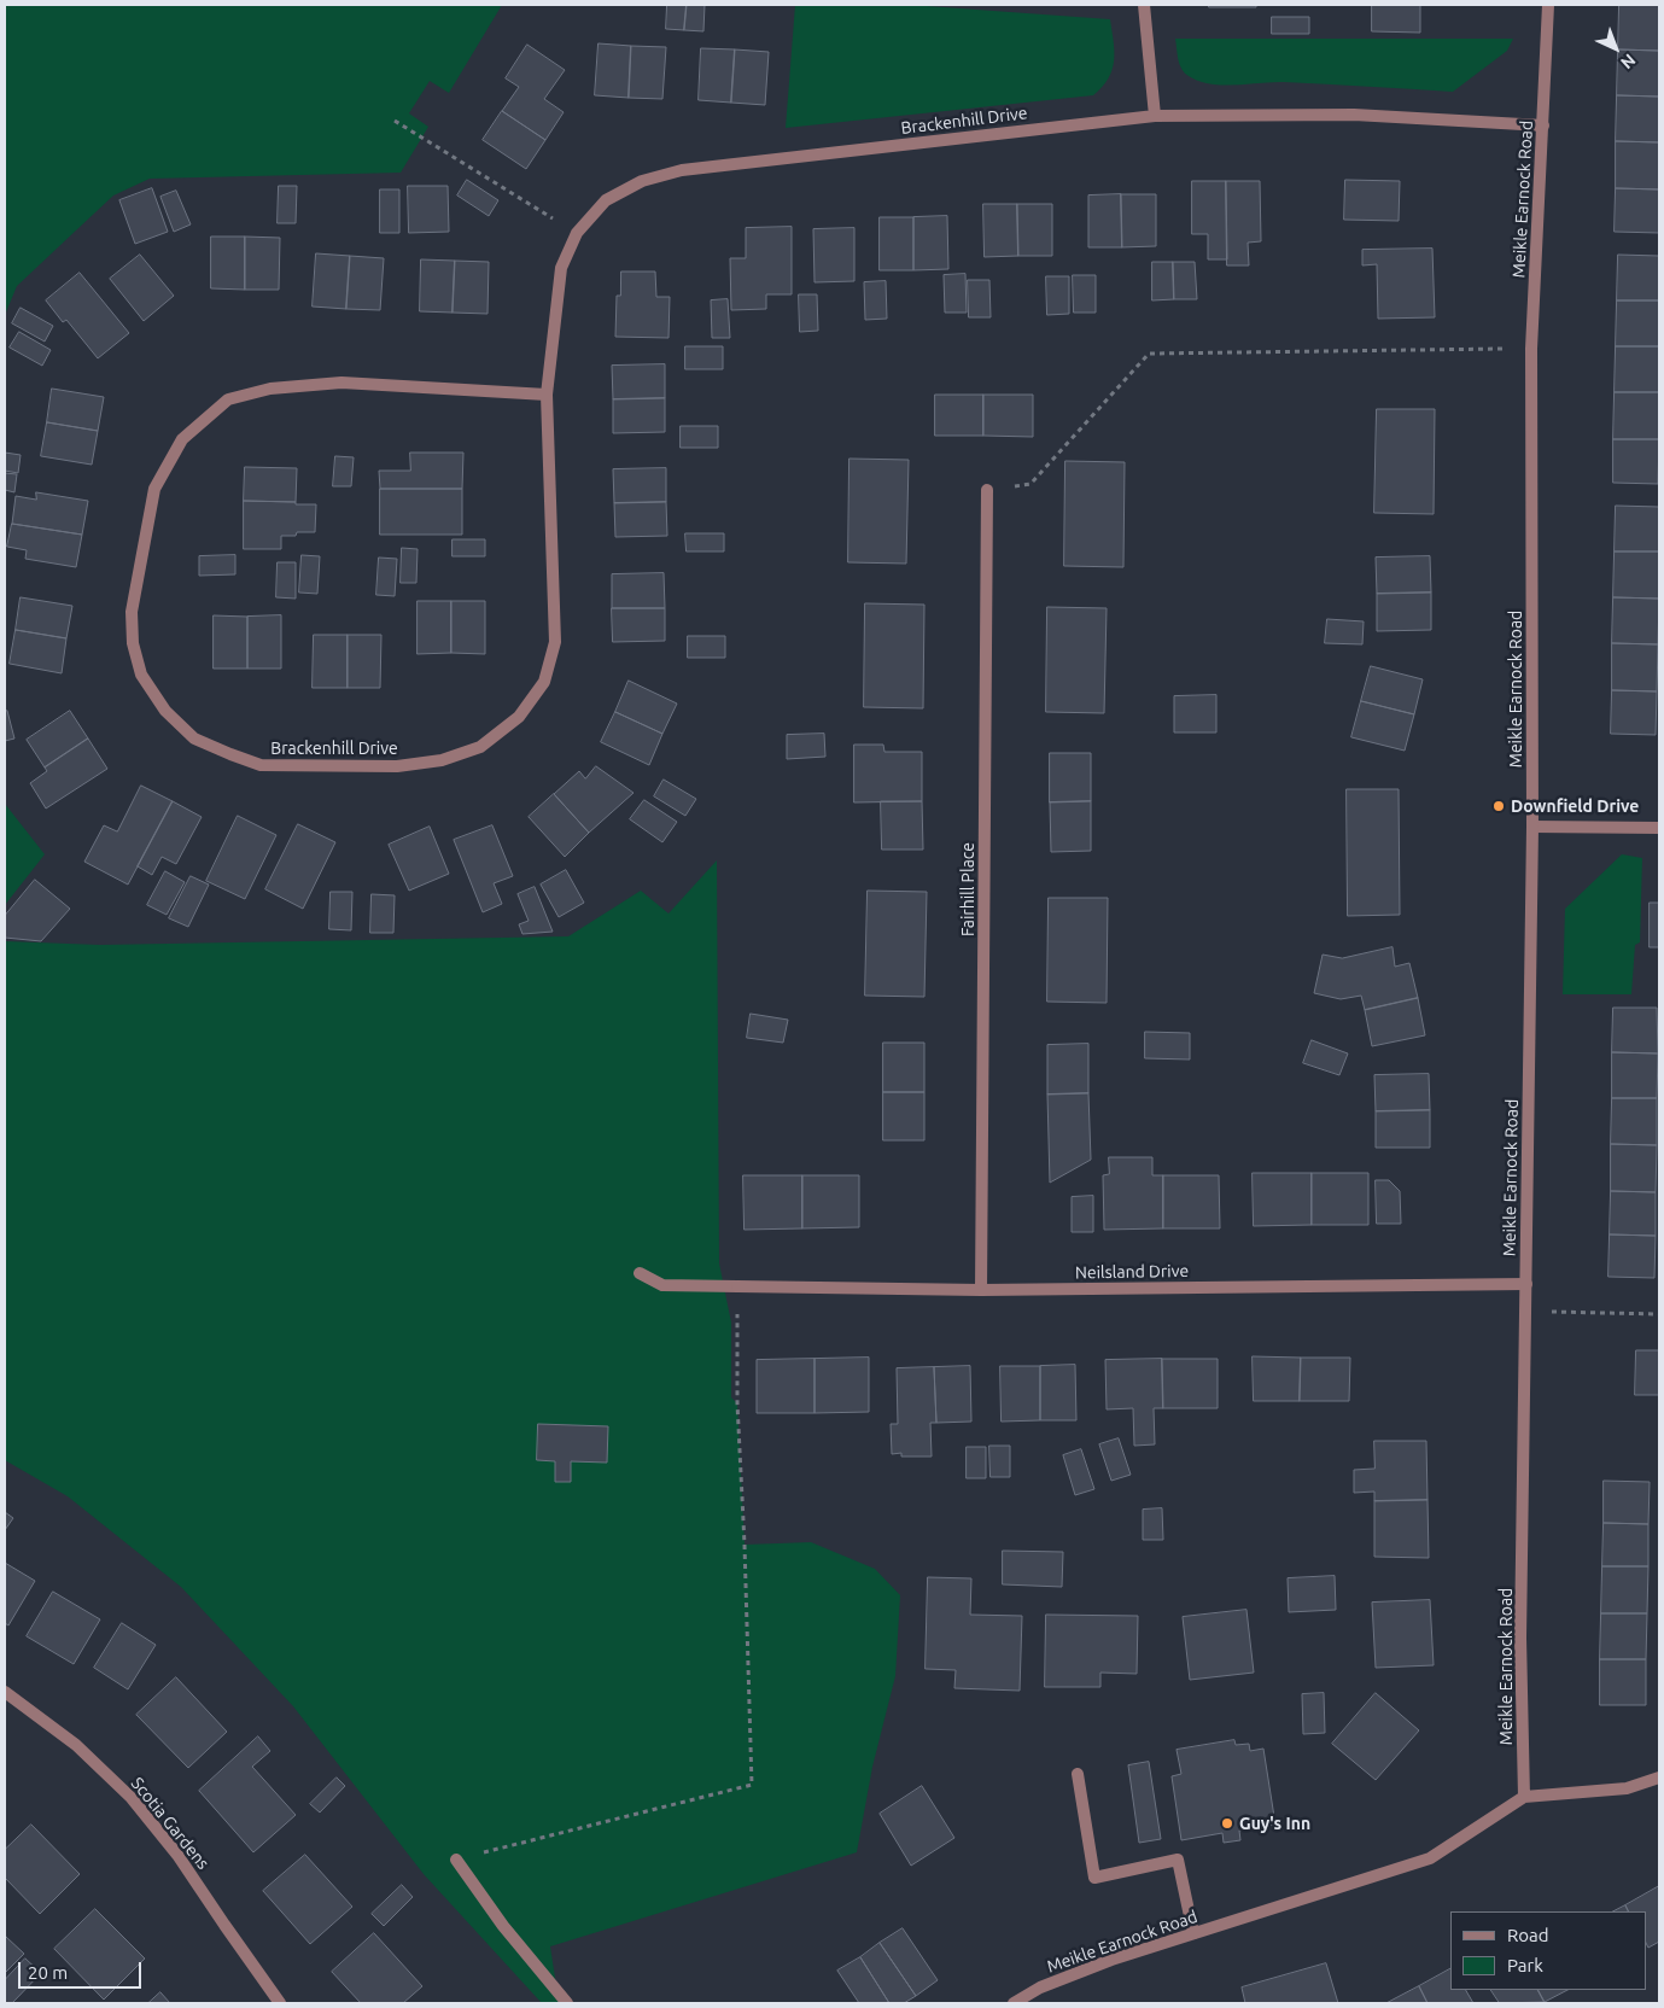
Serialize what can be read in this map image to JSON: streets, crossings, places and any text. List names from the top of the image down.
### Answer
{
  "streets": {
    "street": [
      "Brackenhill Drive",
      "Meikle Earnock Road",
      "Fairhill Place",
      "Neilsland Drive",
      "Scotia Gardens"
    ]
  },
  "crossings": [
    ["Brackenhill Drive", "Meikle Earnock Road"],
    ["Meikle Earnock Road", "Neilsland Drive"],
    ["Fairhill Place", "Neilsland Drive"]
  ],
  "places": ["Downfield Drive", "Guy's Inn"],
  "legend": ["Road", "Park"],
  "scale_bar": "20 m",
  "north": "bottom right"
}
